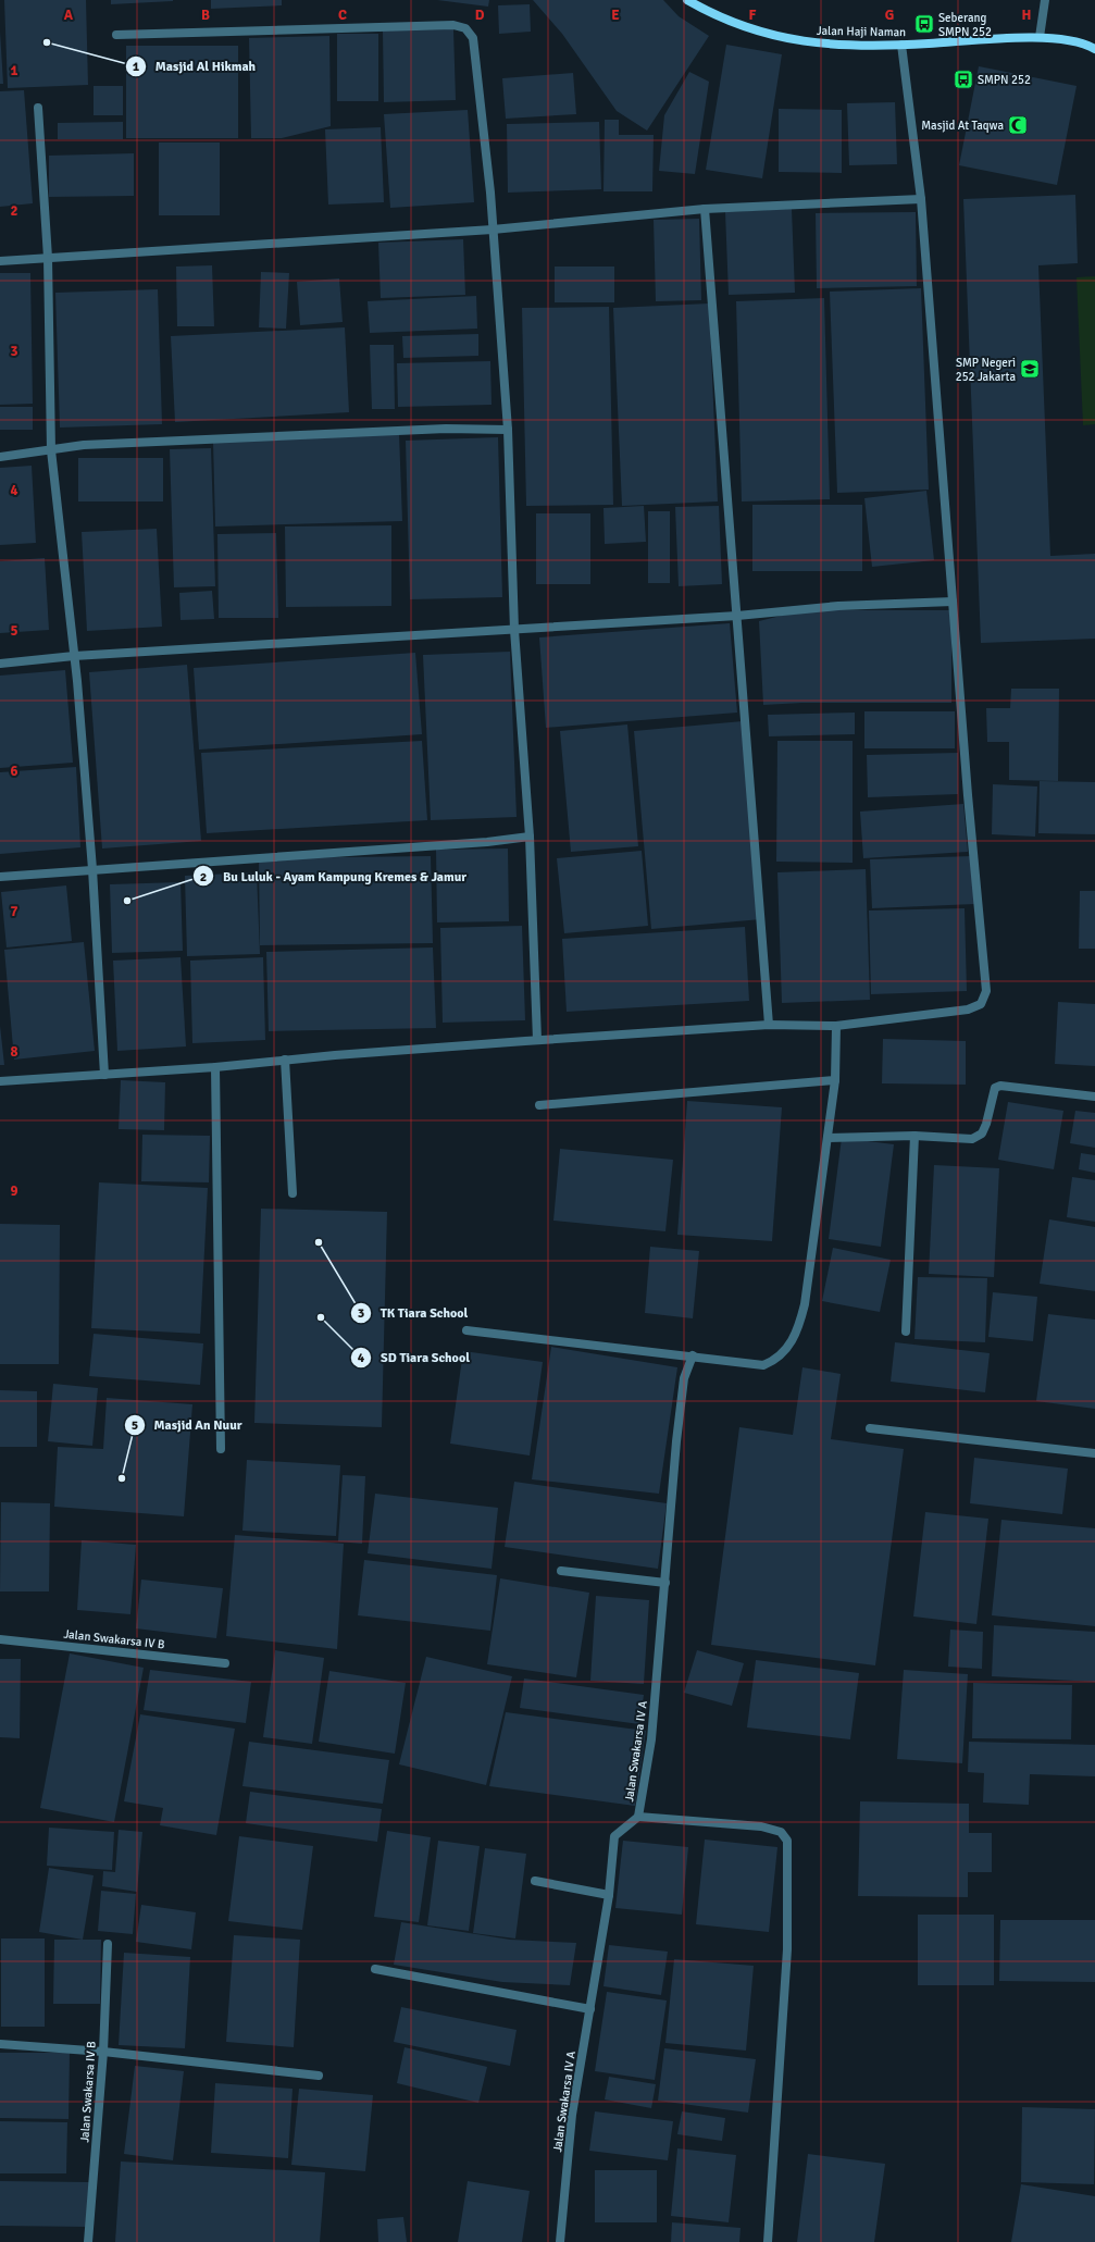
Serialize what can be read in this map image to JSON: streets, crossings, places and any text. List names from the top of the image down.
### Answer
{
  "streets": {
    "street": ["Jalan Haji Naman", "Jalan Swakarsa IV B", "Jalan Swakarsa IV A"]
  },
  "places": {
    "bus stop": ["Seberang SMPN 252", "SMPN 252"],
    "other": [
      "Masjid Al Hikmah",
      "Bu Luluk - Ayam Kampung Kremes & Jamur",
      "TK Tiara School",
      "SD Tiara School",
      "Masjid An Nuur"
    ],
    "mosque": ["Masjid At Taqwa"],
    "school or university": ["SMP Negeri 252 Jakarta"]
  },
  "grid": {
    "columns": [
      "A",
      "B",
      "C",
      "D",
      "E",
      "F",
      "G",
      "H"
    ],
    "rows": [
      "1",
      "2",
      "3",
      "4",
      "5",
      "6",
      "7",
      "8",
      "9"
    ]
  }
}
